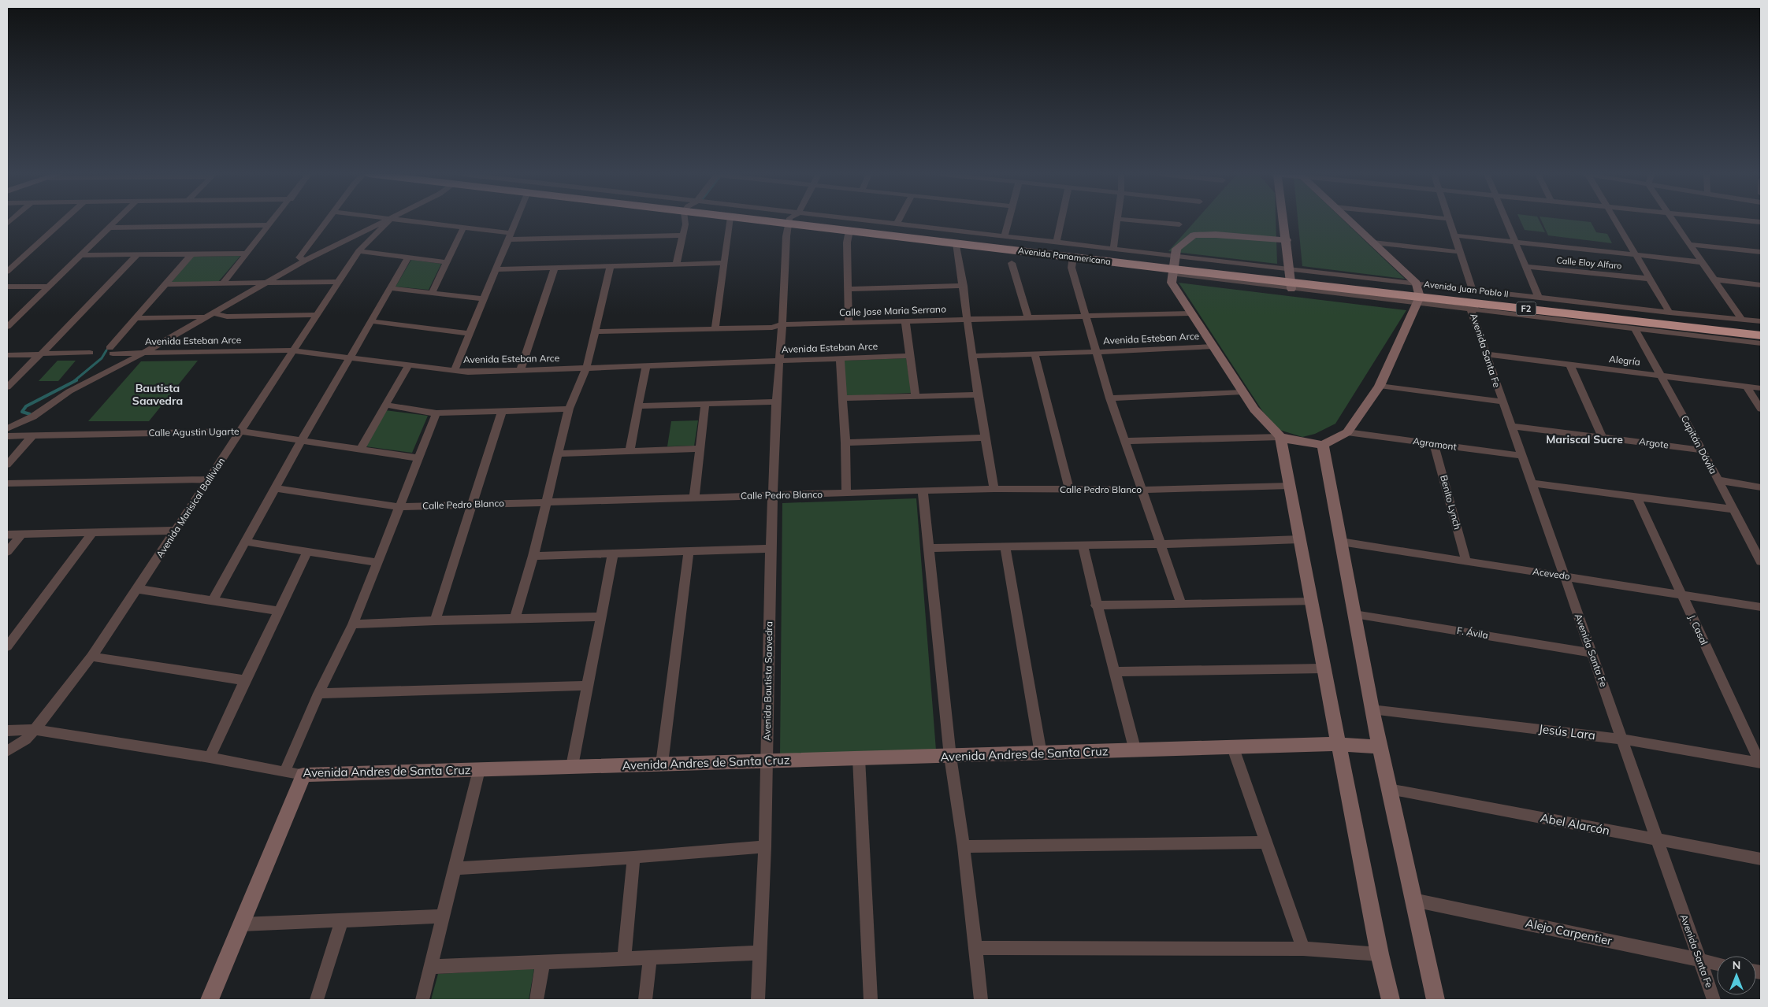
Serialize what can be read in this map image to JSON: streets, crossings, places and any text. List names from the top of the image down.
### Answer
{
  "streets": {
    "highway": ["Avenida Panamericana", "Avenida Juan Pablo II", "F2"],
    "street": [
      "Calle Eloy Alfaro",
      "Calle Jose Maria Serrano",
      "Avenida Esteban Arce",
      "Avenida Santa Fe",
      "Alegría",
      "Calle Agustin Ugarte",
      "Argote",
      "Agramont",
      "Capitán Dávila",
      "Calle Pedro Blanco",
      "Benito Lynch",
      "Avenida Marisical Ballivian",
      "Acevedo",
      "J. Casal",
      "F. Ávila",
      "Avenida Bautista Saavedra",
      "Jesús Lara",
      "Avenida Andres de Santa Cruz",
      "Abel Alarcón",
      "Alejo Carpentier"
    ]
  },
  "crossings": [
    ["Avenida Panamericana", "Avenida Juan Pablo II"],
    ["Avenida Juan Pablo II", "Avenida Santa Fe"],
    ["Avenida Juan Pablo II", "Capitán Dávila"],
    ["Calle Jose Maria Serrano", "Avenida Bautista Saavedra"],
    ["Avenida Esteban Arce", "Avenida Marisical Ballivian"],
    ["Avenida Esteban Arce", "Avenida Bautista Saavedra"],
    ["Avenida Santa Fe", "Alegría"],
    ["Avenida Santa Fe", "Argote"],
    ["Avenida Santa Fe", "Agramont"],
    ["Avenida Santa Fe", "Acevedo"],
    ["Avenida Santa Fe", "F. Ávila"],
    ["Avenida Santa Fe", "Jesús Lara"],
    ["Avenida Santa Fe", "Abel Alarcón"],
    ["Avenida Santa Fe", "Alejo Carpentier"],
    ["Alegría", "Capitán Dávila"],
    ["Calle Agustin Ugarte", "Avenida Marisical Ballivian"],
    ["Argote", "Capitán Dávila"],
    ["Agramont", "Benito Lynch"],
    ["Calle Pedro Blanco", "Avenida Bautista Saavedra"],
    ["Benito Lynch", "Acevedo"],
    ["Avenida Marisical Ballivian", "Avenida Andres de Santa Cruz"],
    ["Acevedo", "J. Casal"],
    ["J. Casal", "Jesús Lara"],
    ["Avenida Bautista Saavedra", "Avenida Andres de Santa Cruz"]
  ],
  "districts": ["Bautista Saavedra", "Mariscal Sucre"],
  "north": "top"
}
